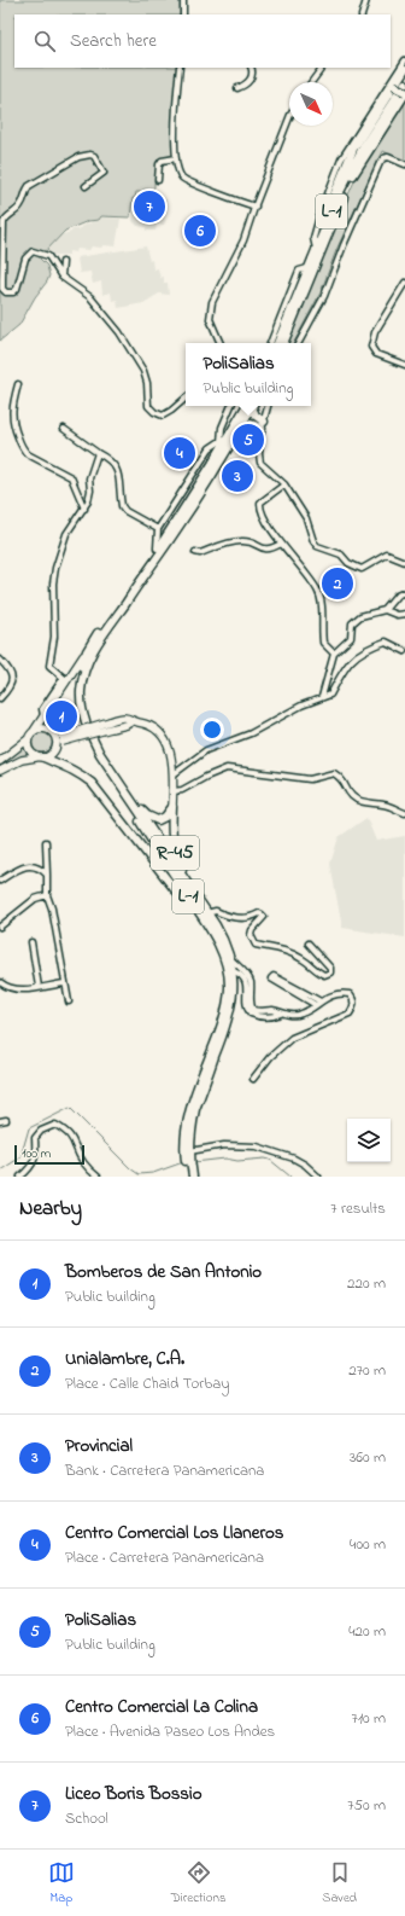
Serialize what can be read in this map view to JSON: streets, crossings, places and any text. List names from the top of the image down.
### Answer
{
  "streets": {
    "main road": ["L-1", "R-45"]
  },
  "crossings": [
    ["L-1", "R-45"]
  ],
  "scale_bar": "100 m",
  "north": "bottom right",
  "page": {
    "search": "Search here",
    "pins": [
      "7",
      "6",
      "5",
      "4",
      "3",
      "2",
      "1"
    ],
    "popup": ["PoliSalias", "Public building"],
    "scale": "100 m",
    "heading": ["Nearby", "7 results"],
    "list": [
      {
        "mark": "1",
        "name": "Bomberos de San Antonio",
        "note": "Public building",
        "value": "220 m"
      },
      {
        "mark": "2",
        "name": "Unialambre, C.A.",
        "note": "Place · Calle Chaid Torbay",
        "value": "270 m"
      },
      {
        "mark": "3",
        "name": "Provincial",
        "note": "Bank · Carretera Panamericana",
        "value": "360 m"
      },
      {
        "mark": "4",
        "name": "Centro Comercial Los Llaneros",
        "note": "Place · Carretera Panamericana",
        "value": "400 m"
      },
      {
        "mark": "5",
        "name": "PoliSalias",
        "note": "Public building",
        "value": "420 m"
      },
      {
        "mark": "6",
        "name": "Centro Comercial La Colina",
        "note": "Place · Avenida Paseo Los Andes",
        "value": "710 m"
      },
      {
        "mark": "7",
        "name": "Liceo Boris Bossio",
        "note": "School",
        "value": "750 m"
      }
    ],
    "nav": ["Map", "Directions", "Saved"]
  }
}
